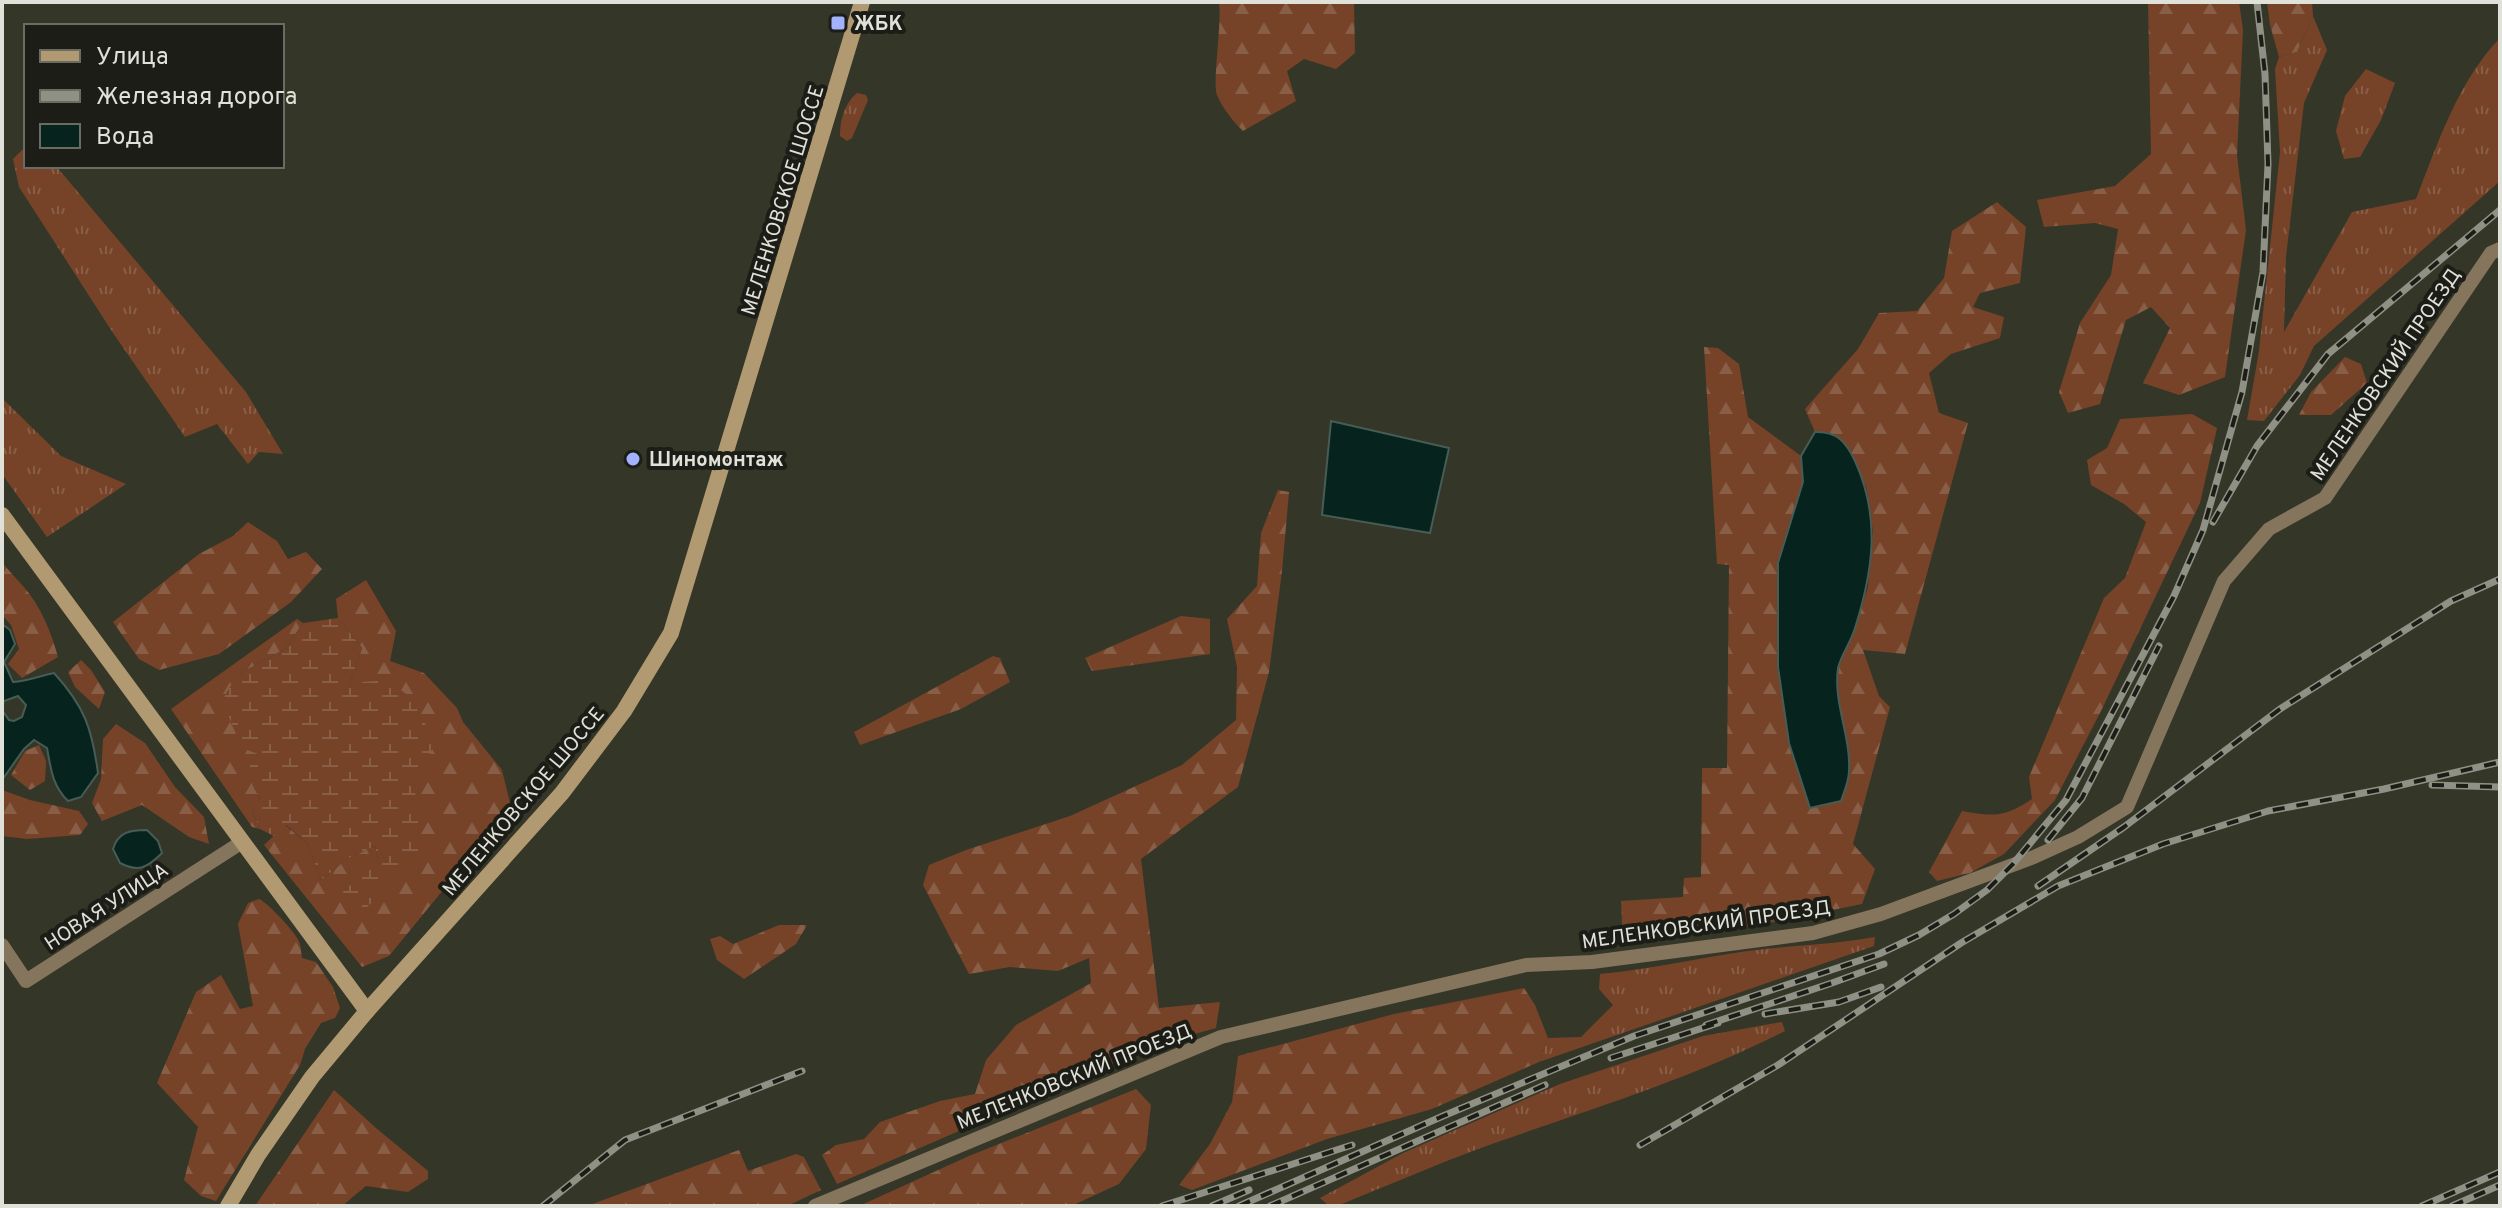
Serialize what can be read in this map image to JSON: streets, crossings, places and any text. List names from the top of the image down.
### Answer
{
  "streets": {
    "main road": ["МЕЛЕНКОВСКОЕ ШОССЕ"],
    "street": ["МЕЛЕНКОВСКИЙ ПРОЕЗД", "НОВАЯ УЛИЦА"]
  },
  "places": {
    "transit": ["ЖБК"],
    "other": ["Шиномонтаж"]
  },
  "legend": ["Улица", "Железная дорога", "Вода"]
}
